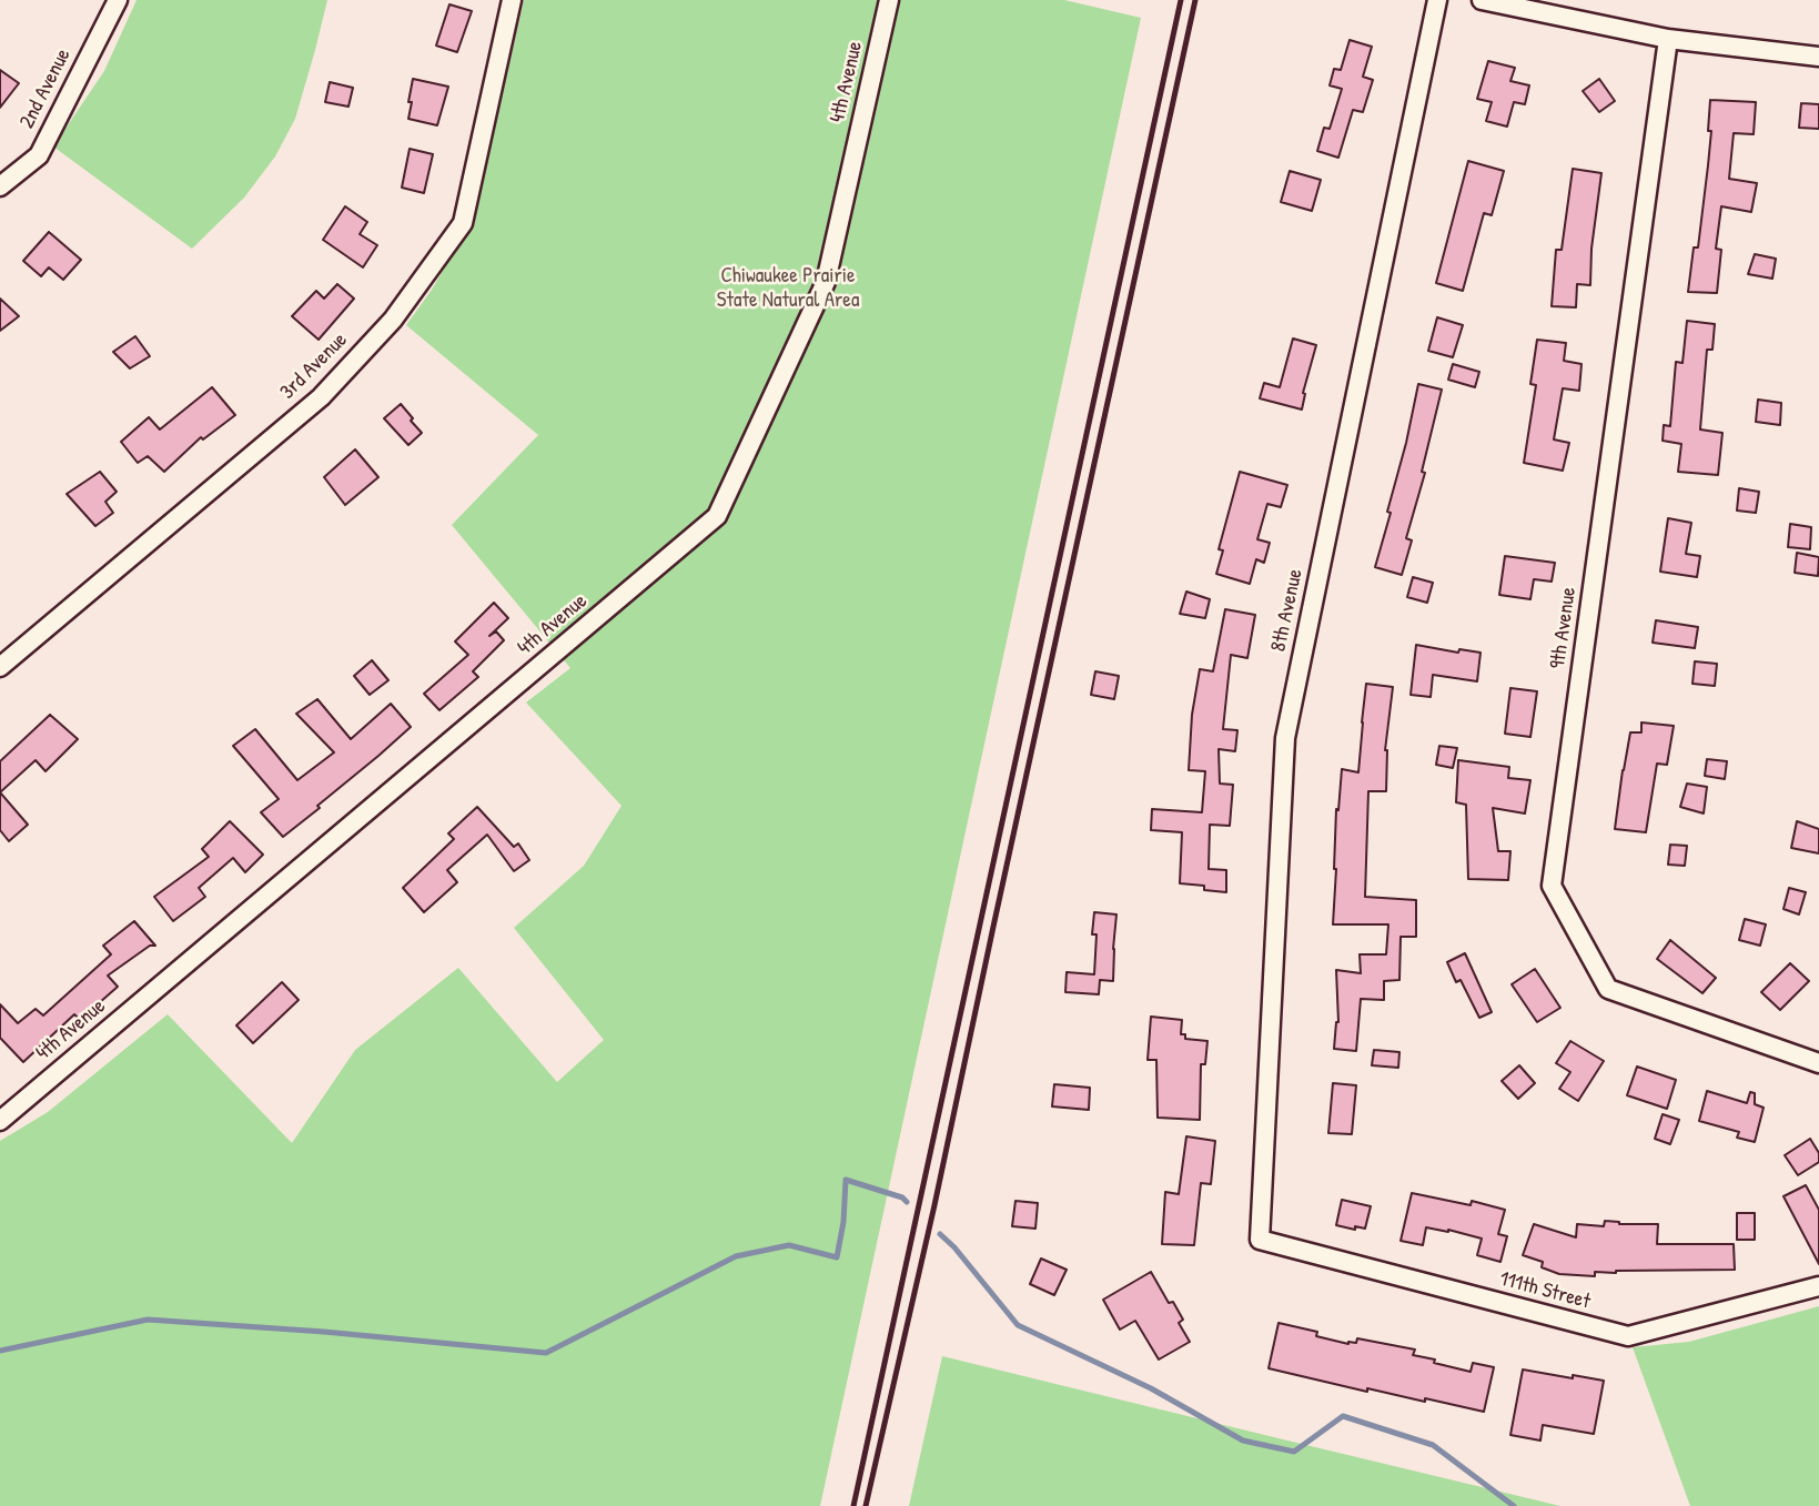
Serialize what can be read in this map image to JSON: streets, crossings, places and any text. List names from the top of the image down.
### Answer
{
  "streets": {
    "street": [
      "4th Avenue",
      "2nd Avenue",
      "3rd Avenue",
      "8th Avenue",
      "9th Avenue",
      "111th Street"
    ]
  },
  "crossings": [
    ["8th Avenue", "111th Street"]
  ],
  "parks": ["Chiwaukee Prairie State Natural Area"]
}
